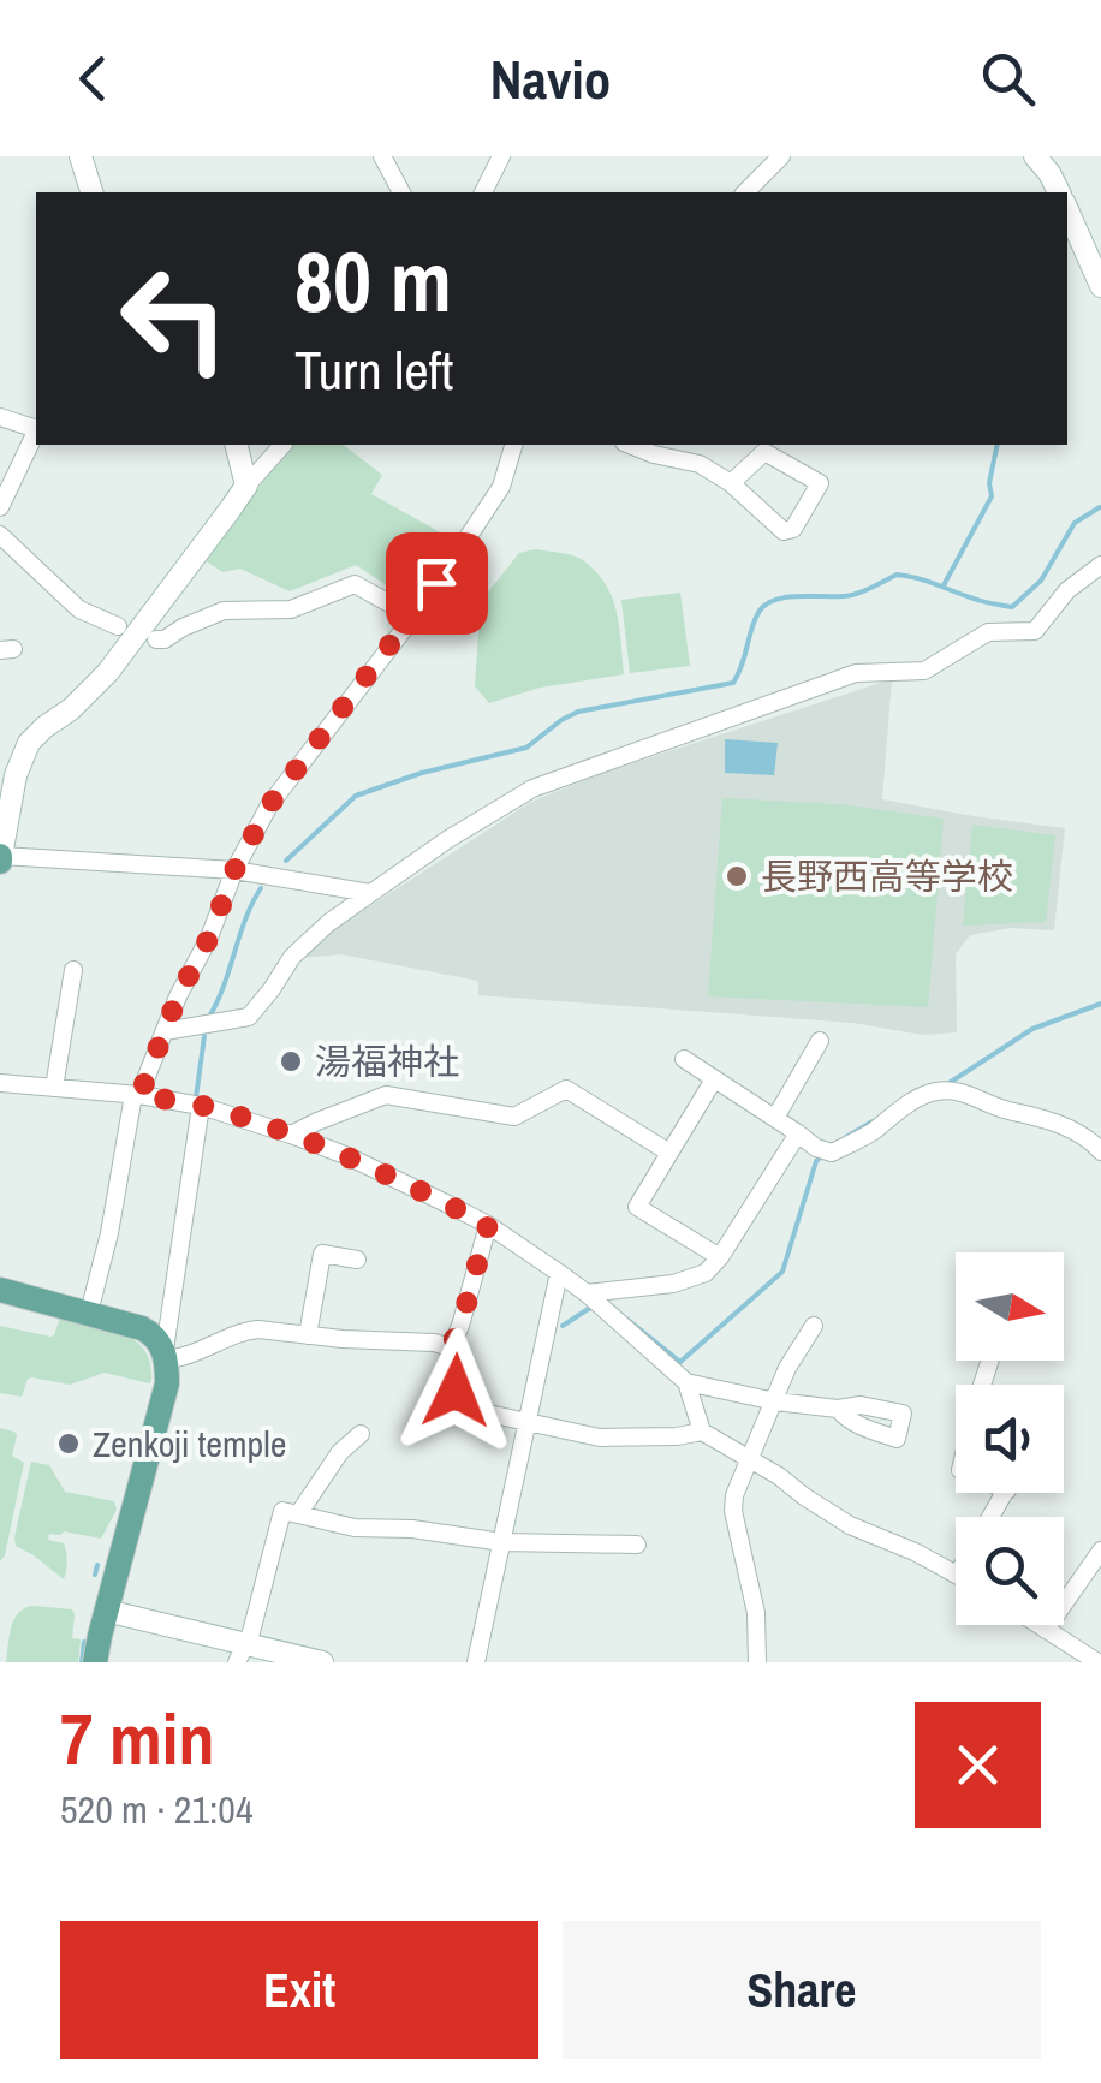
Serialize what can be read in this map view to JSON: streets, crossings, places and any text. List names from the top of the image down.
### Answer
{
  "places": ["長野西高等学校", "湯福神社", "Zenkoji temple"],
  "north": "right",
  "page": {
    "header": "Navio",
    "turn": ["80 m", "Turn left"],
    "heading": ["7 min", "520 m · 21:04"],
    "buttons": ["Exit", "Share"]
  }
}
